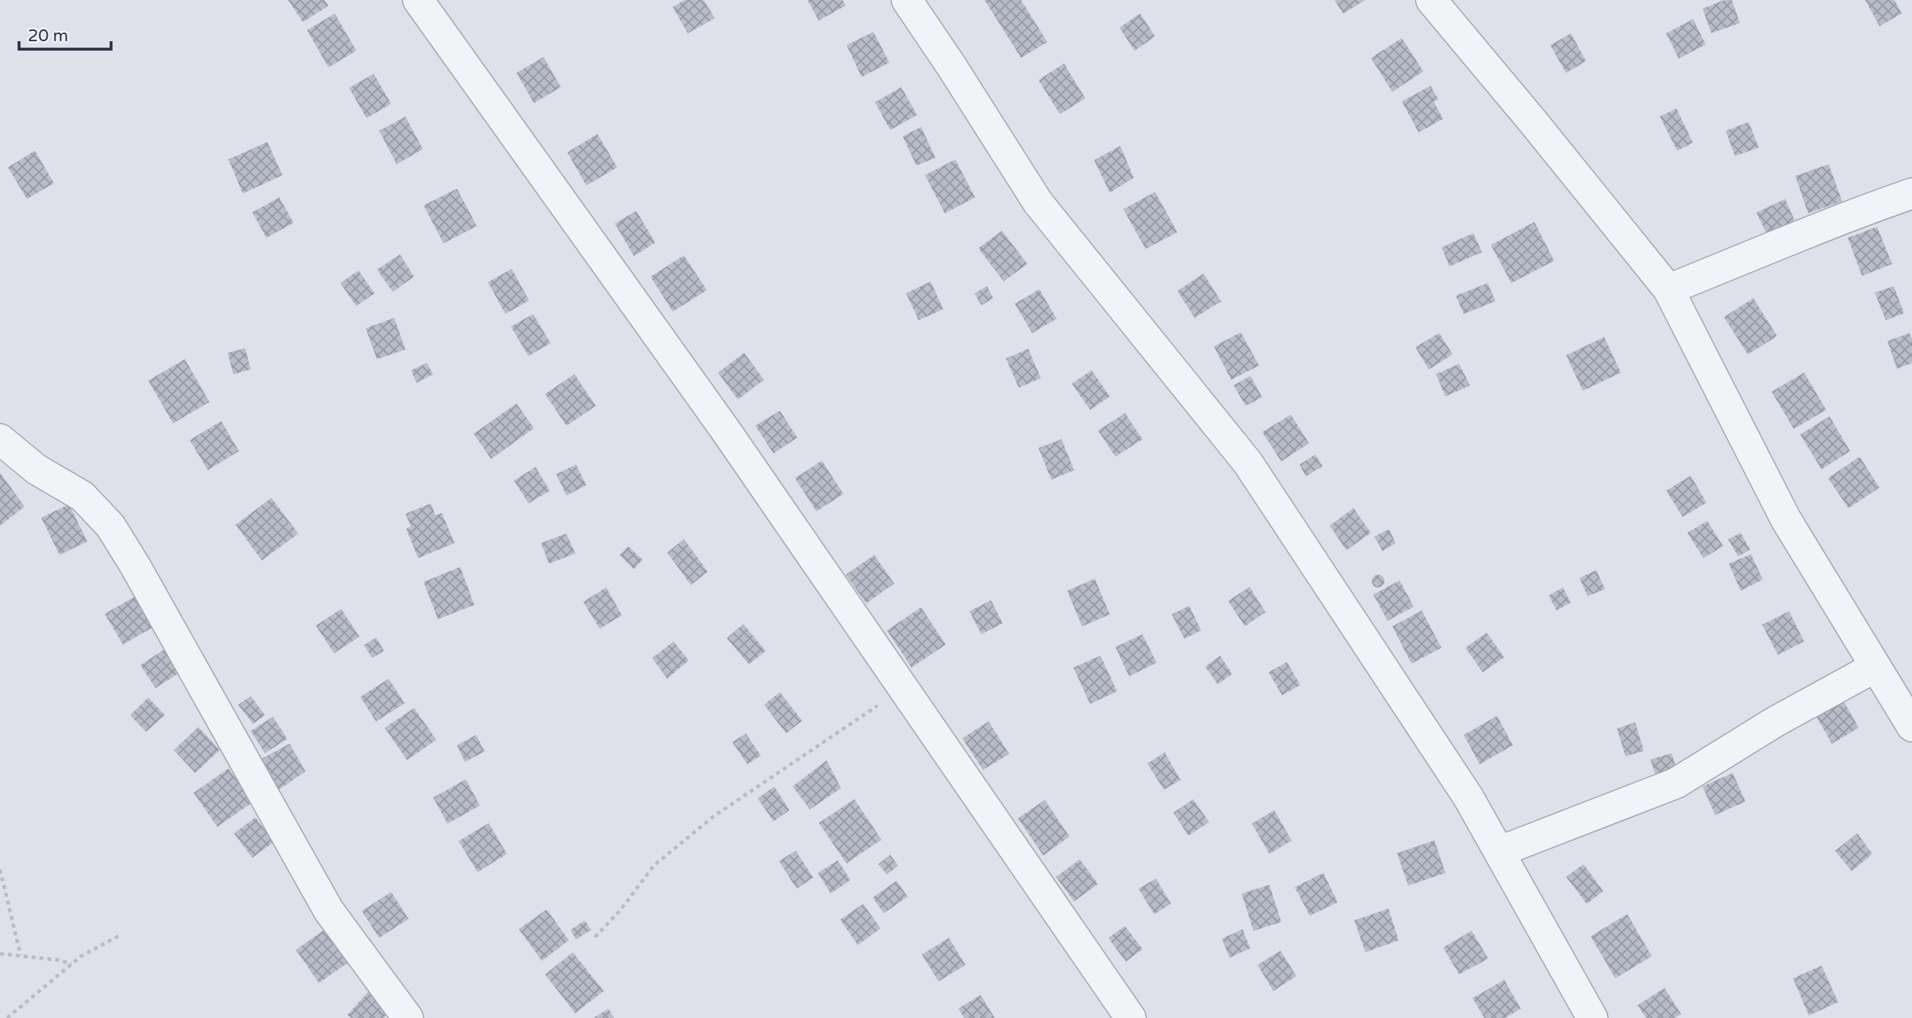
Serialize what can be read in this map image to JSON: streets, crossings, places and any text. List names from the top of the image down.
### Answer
{
  "scale_bar": "20 m"
}
